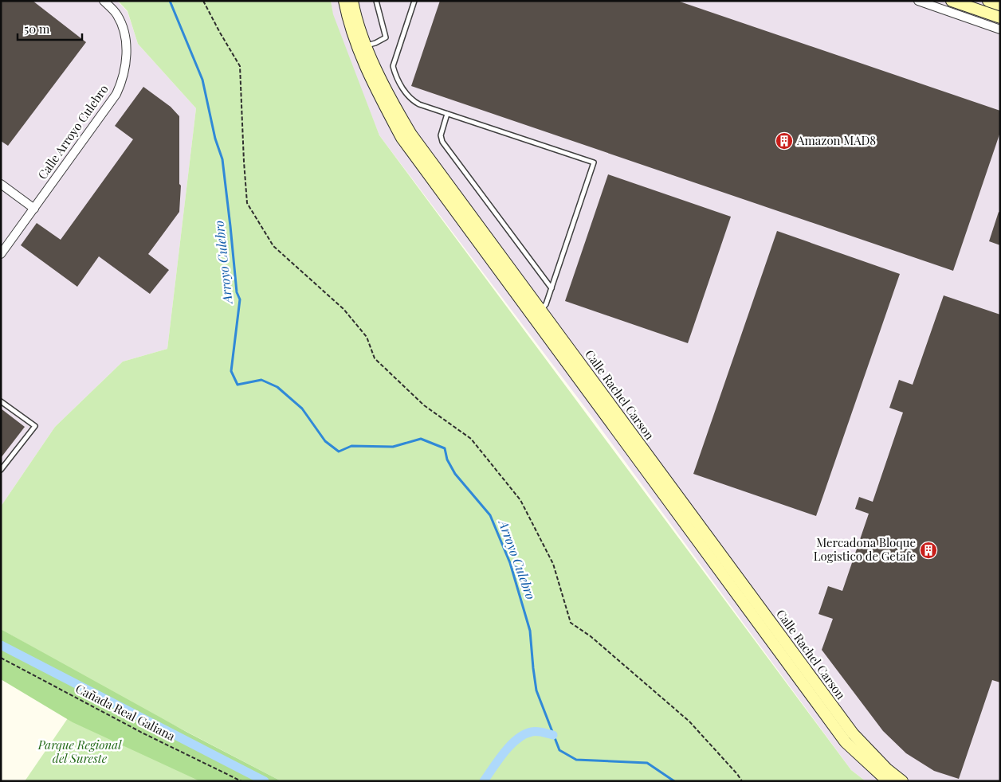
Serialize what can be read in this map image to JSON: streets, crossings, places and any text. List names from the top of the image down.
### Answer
{
  "streets": {
    "street": ["Calle Arroyo Culebro", "Calle Rachel Carson"],
    "path": ["Cañada Real Galiana"]
  },
  "water": ["Arroyo Culebro"],
  "parks": ["Parque Regional del Sureste"],
  "places": {
    "building": ["Amazon MAD8", "Mercadona Bloque Logistico de Getafe"]
  },
  "scale_bar": "50 m"
}
